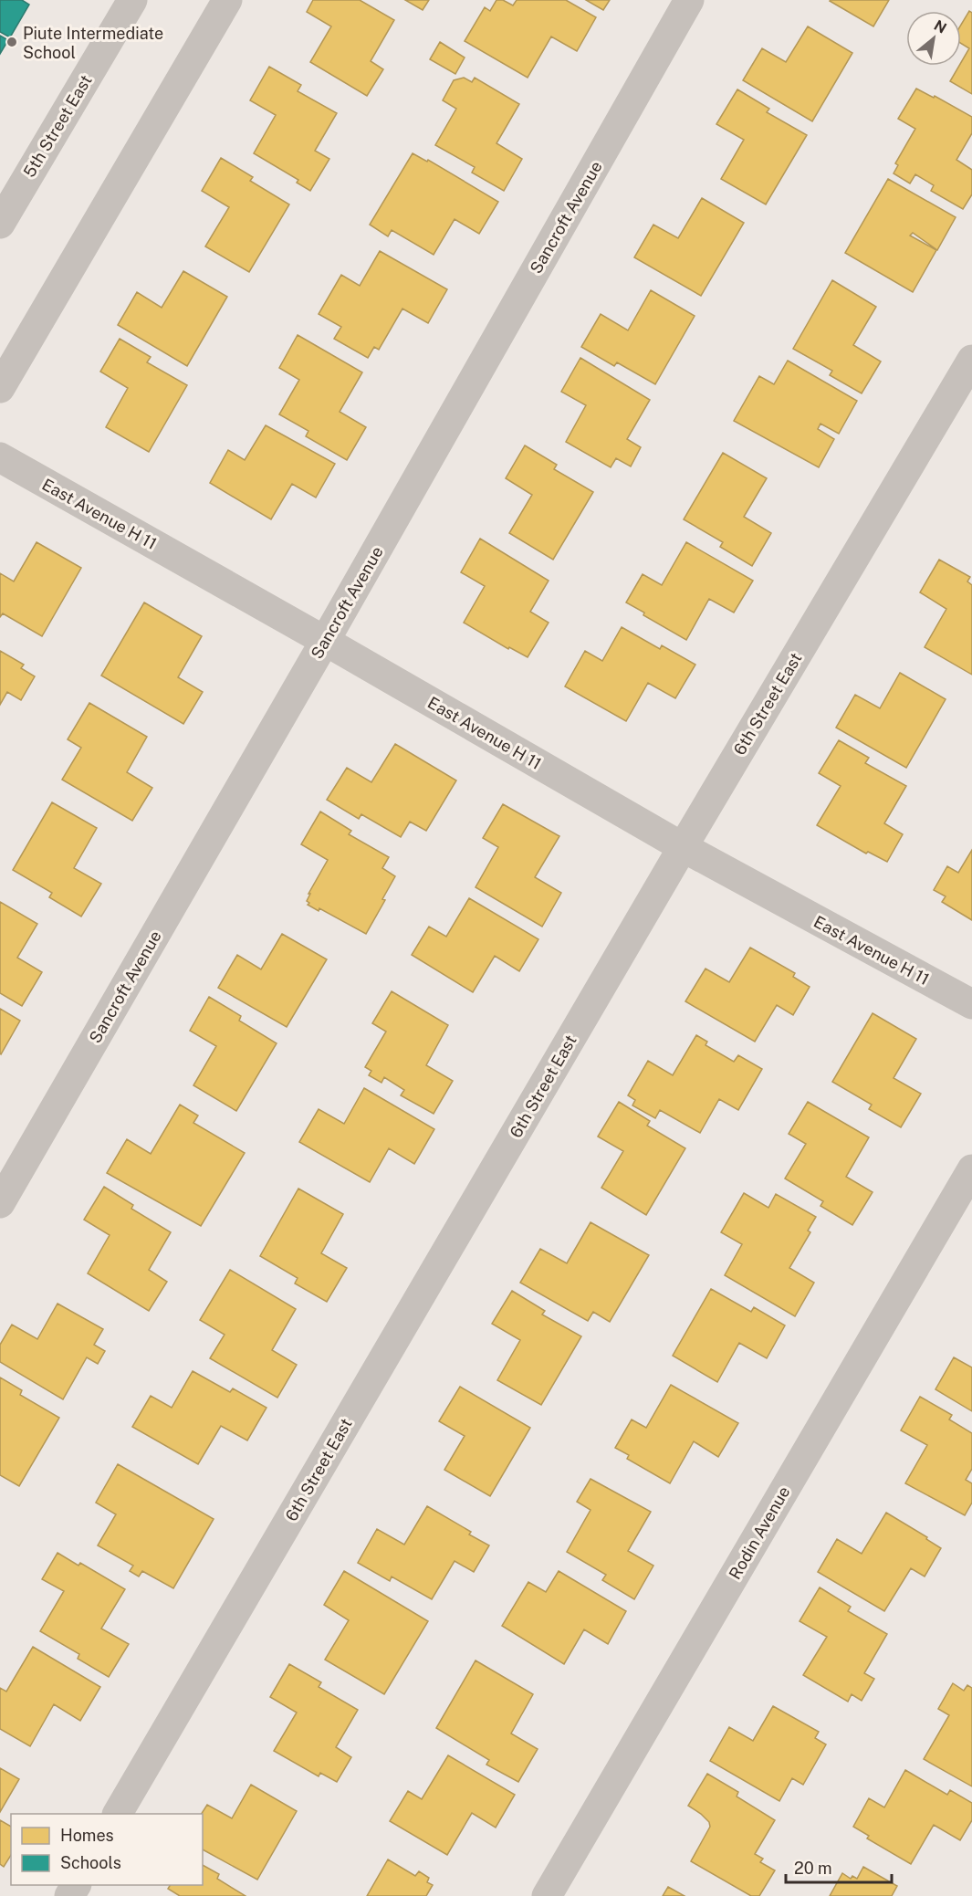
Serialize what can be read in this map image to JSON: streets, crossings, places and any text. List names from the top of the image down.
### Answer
{
  "streets": {
    "street": [
      "5th Street East",
      "Sancroft Avenue",
      "East Avenue H 11",
      "6th Street East",
      "Rodin Avenue"
    ]
  },
  "crossings": [
    ["Sancroft Avenue", "East Avenue H 11"],
    ["East Avenue H 11", "6th Street East"]
  ],
  "places": ["Piute Intermediate School"],
  "legend": ["Homes", "Schools"],
  "scale_bar": "20 m",
  "north": "top right"
}
